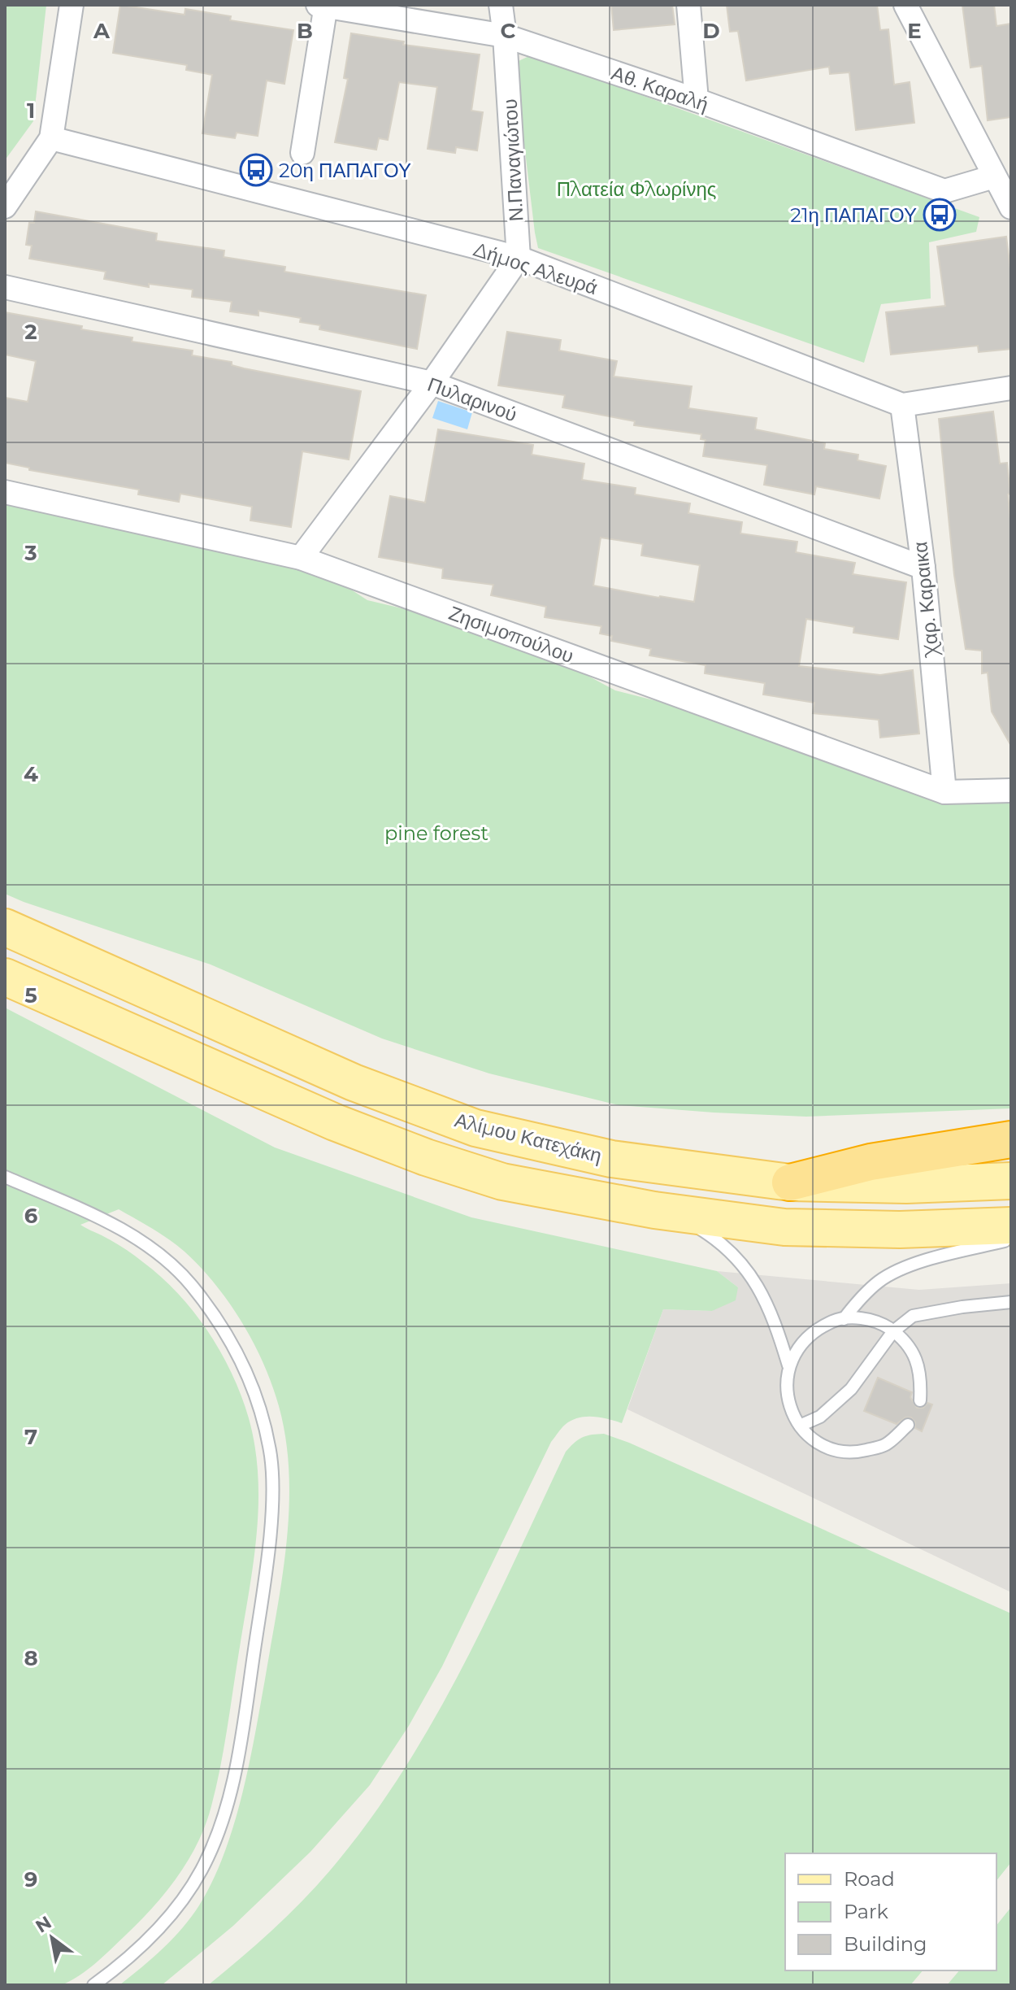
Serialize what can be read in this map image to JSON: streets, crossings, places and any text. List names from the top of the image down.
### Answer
{
  "streets": {
    "main road": ["Αλίμου Κατεχάκη"],
    "street": [
      "Αθ. Καραλή",
      "Ν.Παναγιώτου",
      "Δήμος Αλευρά",
      "Πυλαρινού",
      "Χαρ. Καραικα",
      "Ζησιμοπούλου"
    ]
  },
  "crossings": [
    ["Αθ. Καραλή", "Ν.Παναγιώτου"],
    ["Ν.Παναγιώτου", "Δήμος Αλευρά"],
    ["Δήμος Αλευρά", "Χαρ. Καραικα"],
    ["Πυλαρινού", "Χαρ. Καραικα"],
    ["Χαρ. Καραικα", "Ζησιμοπούλου"]
  ],
  "parks": ["Πλατεία Φλωρίνης", "pine forest"],
  "places": {
    "bus stop": ["20η ΠΑΠΑΓΟΥ", "21η ΠΑΠΑΓΟΥ"]
  },
  "legend": ["Road", "Park", "Building"],
  "north": "top left",
  "grid": {
    "columns": [
      "A",
      "B",
      "C",
      "D",
      "E"
    ],
    "rows": [
      "1",
      "2",
      "3",
      "4",
      "5",
      "6",
      "7",
      "8",
      "9"
    ]
  }
}
